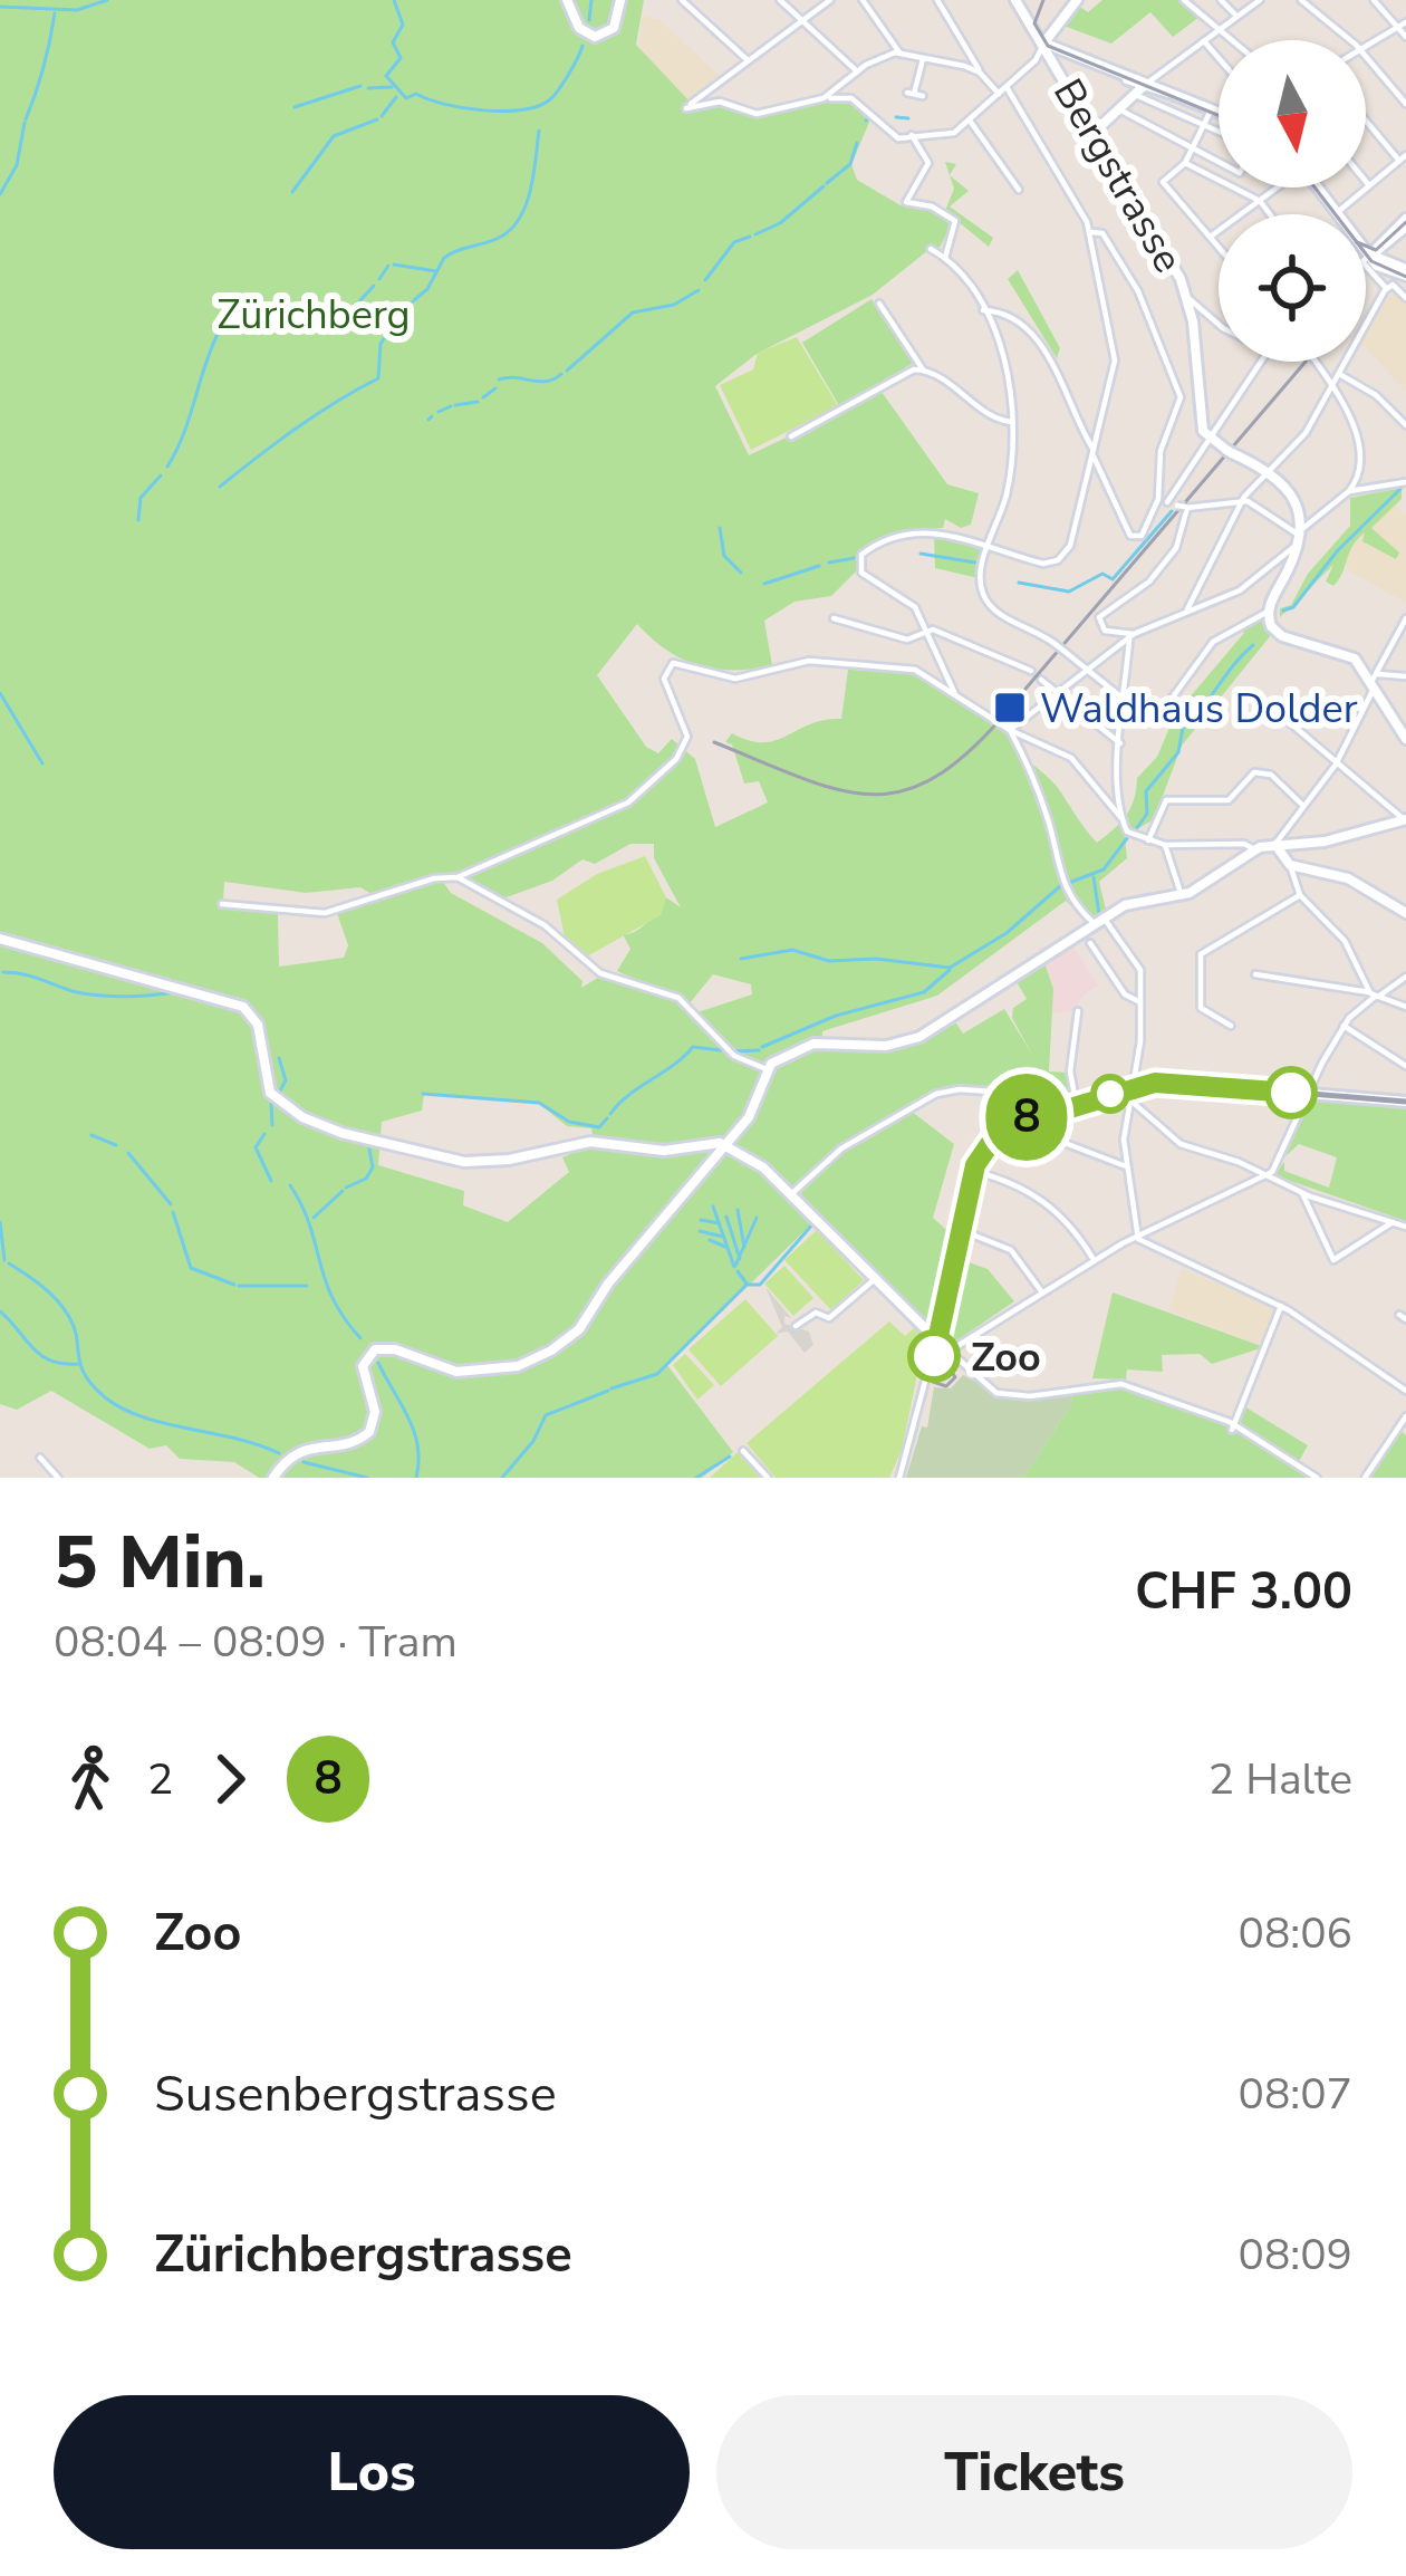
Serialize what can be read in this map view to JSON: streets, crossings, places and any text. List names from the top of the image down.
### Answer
{
  "streets": {
    "main road": ["Bergstrasse"]
  },
  "parks": ["Zürichberg"],
  "places": {
    "transit": ["Waldhaus Dolder"],
    "other": ["Zoo"]
  },
  "lines": ["tram line 8"],
  "north": "bottom",
  "page": {
    "on_map": "8",
    "heading": ["5 Min.", "08:04 – 08:09 · Tram", "CHF 3.00"],
    "legs": ["2", "8", "2 Halte"],
    "list": [
      {
        "name": "Zoo",
        "value": "08:06"
      },
      {
        "name": "Susenbergstrasse",
        "value": "08:07"
      },
      {
        "name": "Zürichbergstrasse",
        "value": "08:09"
      }
    ],
    "buttons": ["Los", "Tickets"]
  }
}
